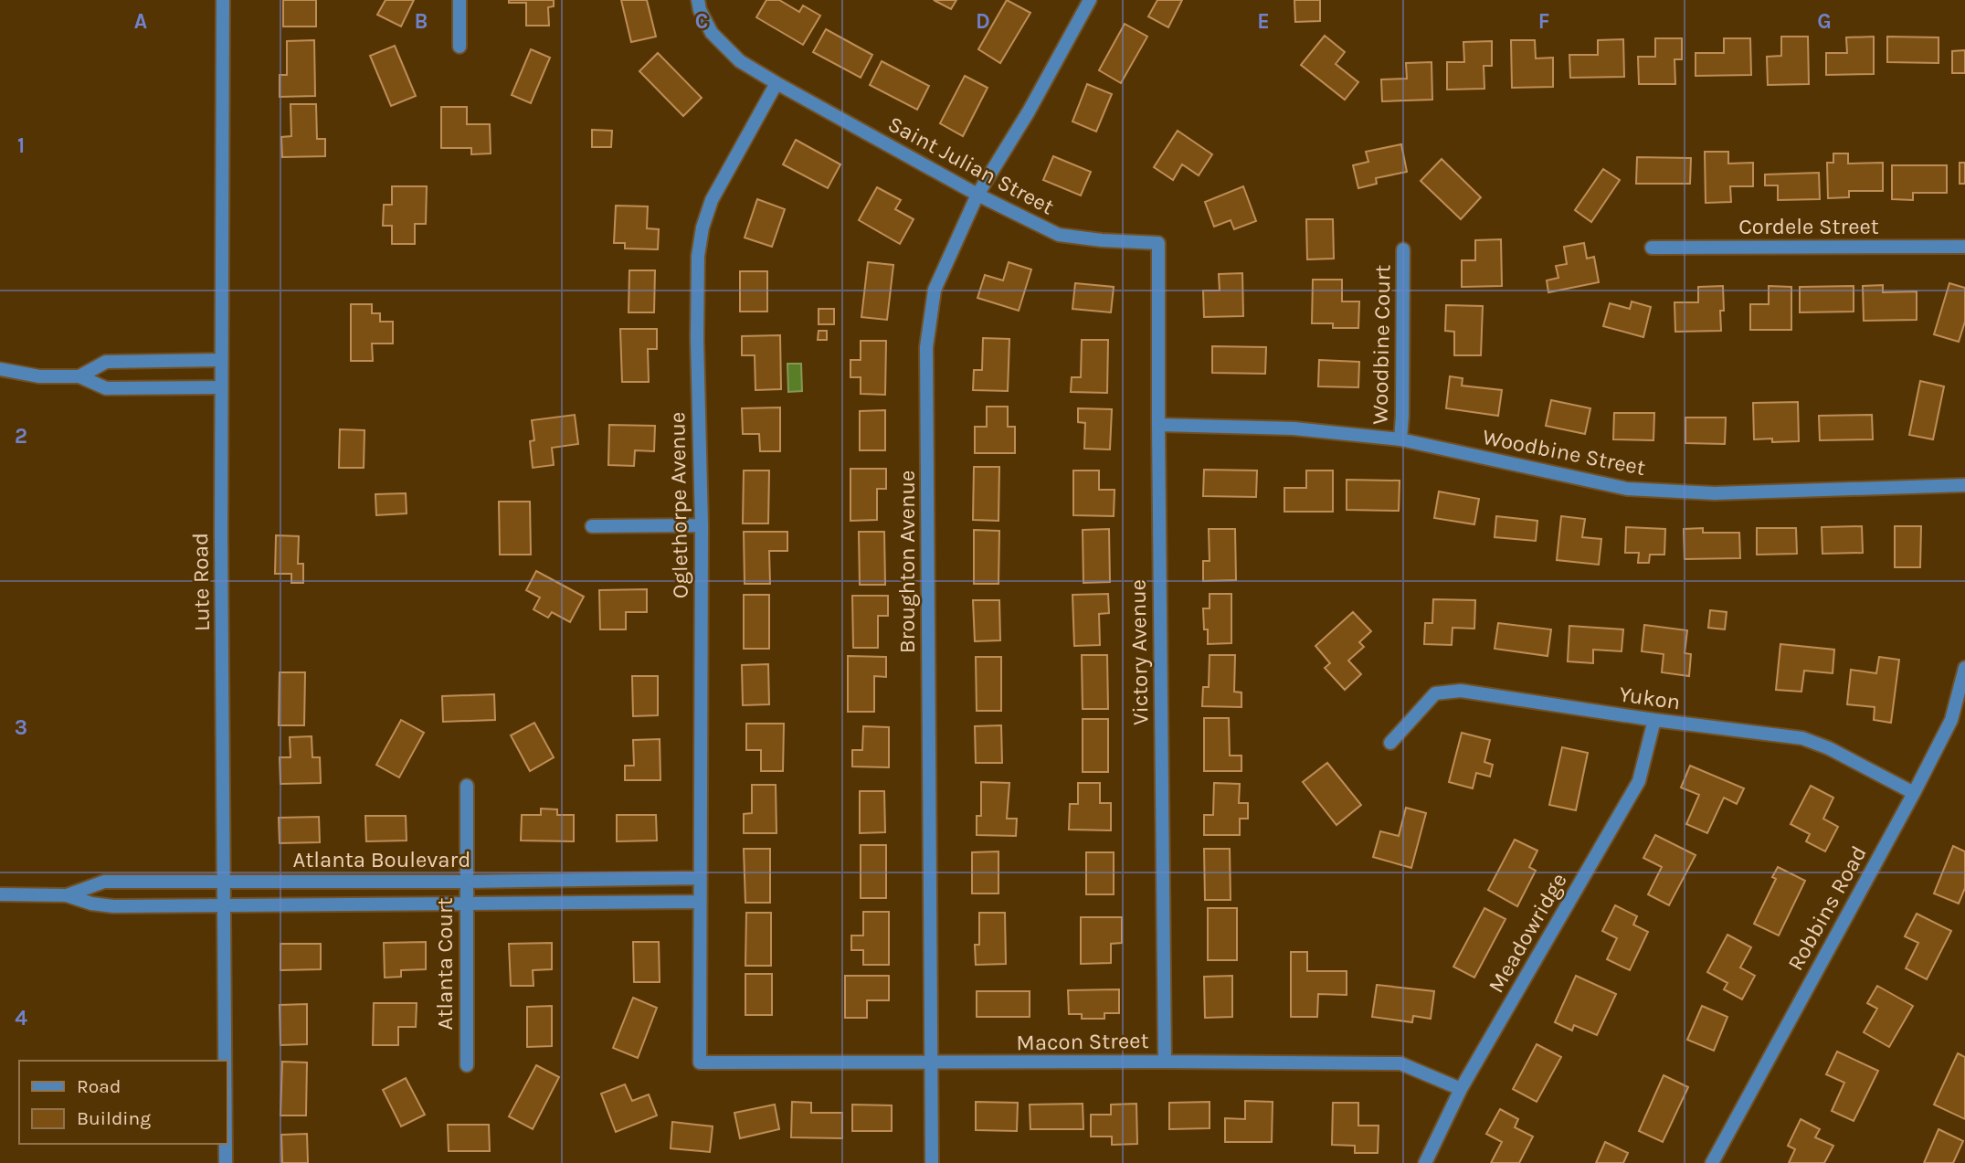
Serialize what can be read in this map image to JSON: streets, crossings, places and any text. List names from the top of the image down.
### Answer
{
  "streets": {
    "street": [
      "Saint Julian Street",
      "Cordele Street",
      "Woodbine Court",
      "Woodbine Street",
      "Oglethorpe Avenue",
      "Broughton Avenue",
      "Lute Road",
      "Victory Avenue",
      "Yukon",
      "Atlanta Boulevard",
      "Robbins Road",
      "Meadowridge",
      "Atlanta Court",
      "Macon Street"
    ]
  },
  "crossings": [
    ["Saint Julian Street", "Oglethorpe Avenue"],
    ["Saint Julian Street", "Broughton Avenue"],
    ["Saint Julian Street", "Victory Avenue"],
    ["Woodbine Court", "Woodbine Street"],
    ["Woodbine Street", "Victory Avenue"],
    ["Oglethorpe Avenue", "Atlanta Boulevard"],
    ["Oglethorpe Avenue", "Macon Street"],
    ["Broughton Avenue", "Macon Street"],
    ["Lute Road", "Atlanta Boulevard"],
    ["Victory Avenue", "Macon Street"],
    ["Yukon", "Robbins Road"],
    ["Yukon", "Meadowridge"],
    ["Atlanta Boulevard", "Atlanta Court"],
    ["Meadowridge", "Macon Street"]
  ],
  "legend": ["Road", "Building"],
  "grid": {
    "columns": [
      "A",
      "B",
      "C",
      "D",
      "E",
      "F",
      "G"
    ],
    "rows": [
      "1",
      "2",
      "3",
      "4"
    ]
  }
}
